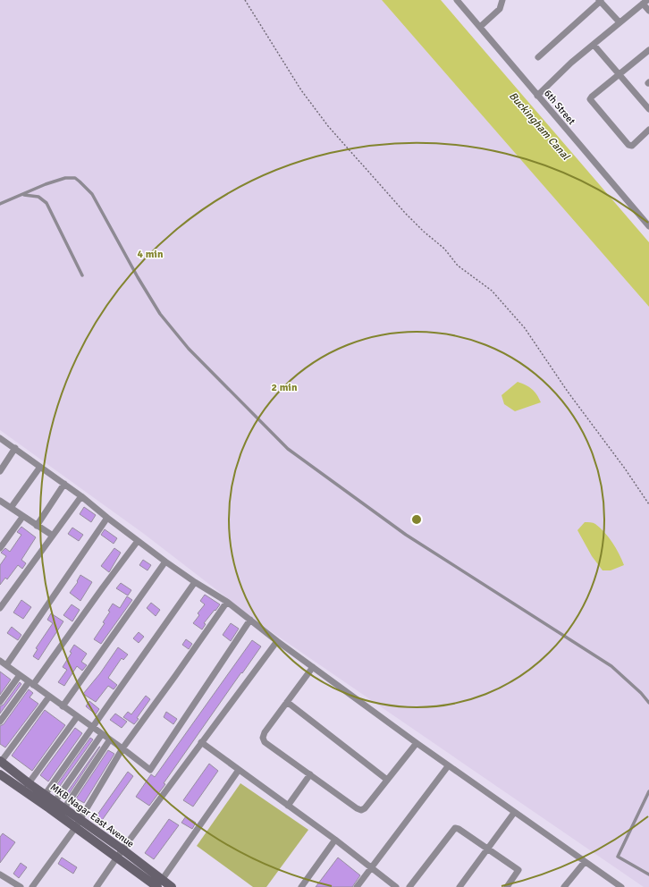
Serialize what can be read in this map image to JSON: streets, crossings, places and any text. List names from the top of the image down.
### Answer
{
  "streets": {
    "main road": ["MKB Nagar East Avenue"],
    "street": ["6th Street"]
  },
  "water": ["Buckingham Canal"],
  "rings": ["4 min", "2 min"]
}
